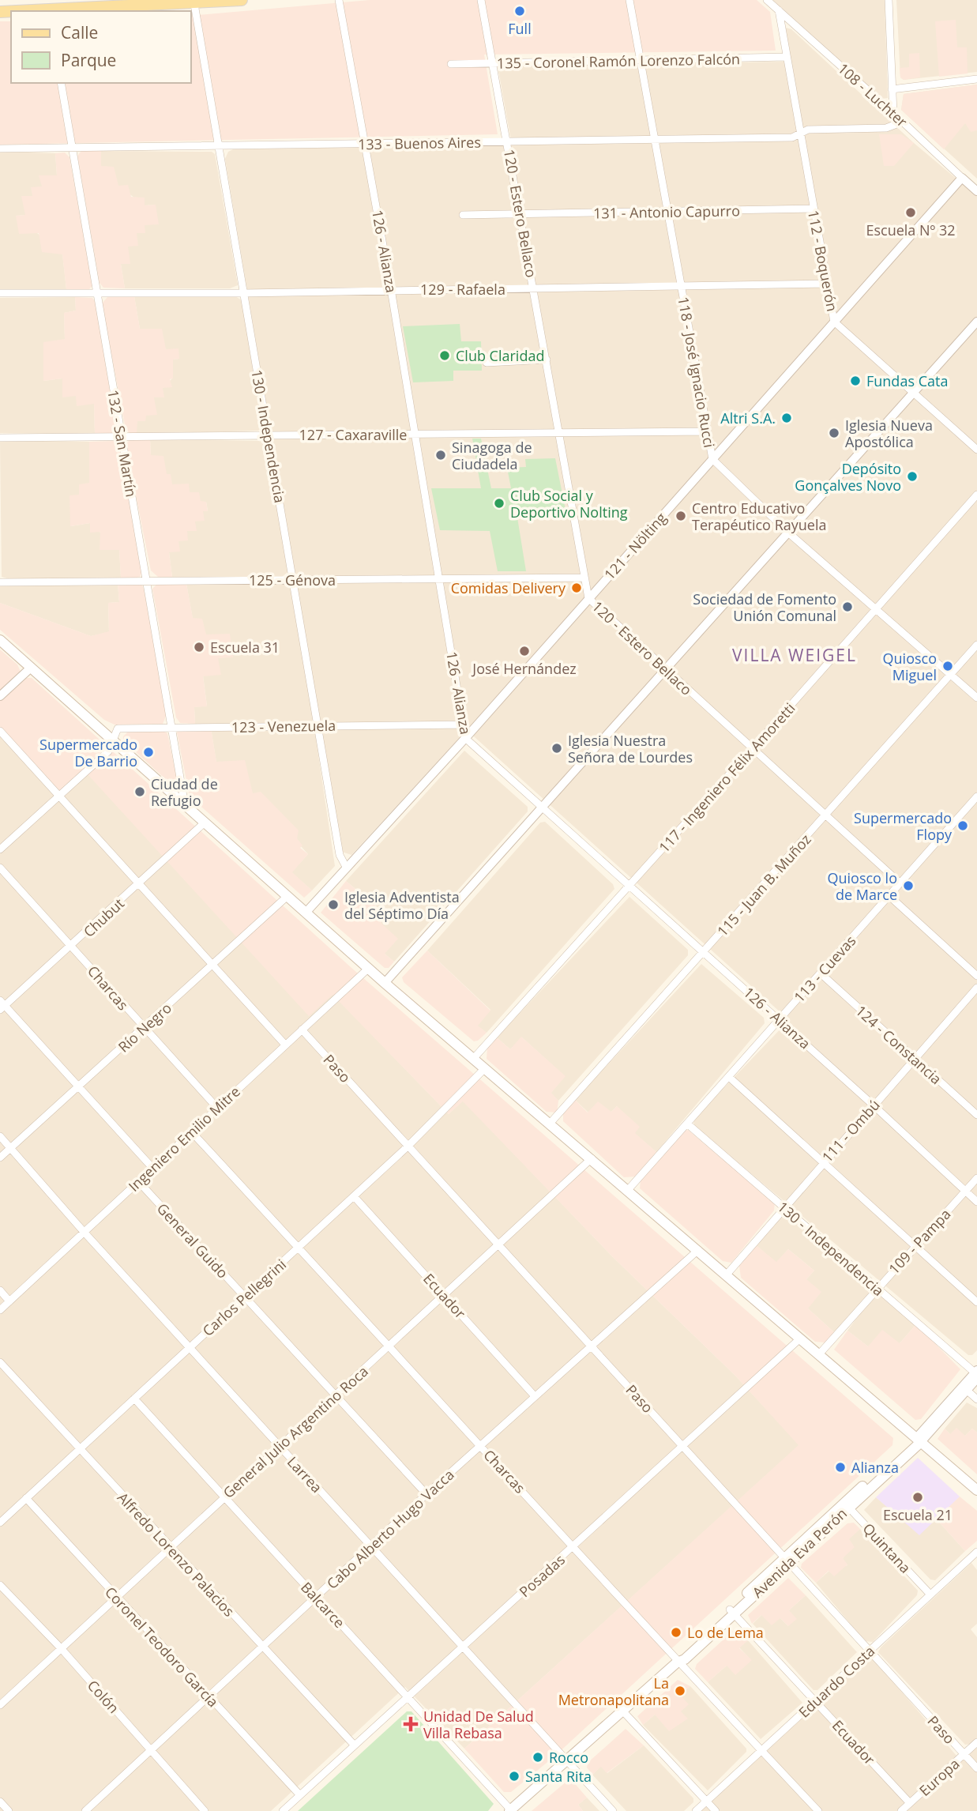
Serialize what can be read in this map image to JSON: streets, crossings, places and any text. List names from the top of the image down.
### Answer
{
  "streets": {
    "main road": ["Avenida Eva Perón"],
    "street": [
      "135 - Coronel Ramón Lorenzo Falcón",
      "108 - Luchter",
      "133 - Buenos Aires",
      "131 - Antonio Capurro",
      "120 - Estero Bellaco",
      "126 - Alianza",
      "112 - Boquerón",
      "129 - Rafaela",
      "118 - José Ignacio Rucci",
      "127 - Caxaraville",
      "130 - Independencia",
      "132 - San Martín",
      "121 - Nölting",
      "125 - Génova",
      "123 - Venezuela",
      "117 - Ingeniero Félix Amoretti",
      "115 - Juan B. Muñoz",
      "Chubut",
      "113 - Cuevas",
      "Charcas",
      "Río Negro",
      "124 - Constancia",
      "Paso",
      "111 - Ombú",
      "Ingeniero Emilio Mitre",
      "General Guido",
      "109 - Pampa",
      "Ecuador",
      "Carlos Pellegrini",
      "General Julio Argentino Roca",
      "Larrea",
      "Cabo Alberto Hugo Vacca",
      "Quintana",
      "Alfredo Lorenzo Palacios",
      "Posadas",
      "Balcarce",
      "Coronel Teodoro García",
      "Eduardo Costa",
      "Colón",
      "Europa"
    ]
  },
  "crossings": [
    ["135 - Coronel Ramón Lorenzo Falcón", "120 - Estero Bellaco"],
    ["135 - Coronel Ramón Lorenzo Falcón", "112 - Boquerón"],
    ["135 - Coronel Ramón Lorenzo Falcón", "118 - José Ignacio Rucci"],
    ["108 - Luchter", "133 - Buenos Aires"],
    ["108 - Luchter", "112 - Boquerón"],
    ["108 - Luchter", "121 - Nölting"],
    ["133 - Buenos Aires", "120 - Estero Bellaco"],
    ["133 - Buenos Aires", "126 - Alianza"],
    ["133 - Buenos Aires", "112 - Boquerón"],
    ["133 - Buenos Aires", "118 - José Ignacio Rucci"],
    ["133 - Buenos Aires", "130 - Independencia"],
    ["133 - Buenos Aires", "132 - San Martín"],
    ["131 - Antonio Capurro", "120 - Estero Bellaco"],
    ["131 - Antonio Capurro", "112 - Boquerón"],
    ["131 - Antonio Capurro", "118 - José Ignacio Rucci"],
    ["120 - Estero Bellaco", "129 - Rafaela"],
    ["120 - Estero Bellaco", "127 - Caxaraville"],
    ["120 - Estero Bellaco", "121 - Nölting"],
    ["120 - Estero Bellaco", "125 - Génova"],
    ["120 - Estero Bellaco", "117 - Ingeniero Félix Amoretti"],
    ["120 - Estero Bellaco", "115 - Juan B. Muñoz"],
    ["120 - Estero Bellaco", "113 - Cuevas"],
    ["126 - Alianza", "129 - Rafaela"],
    ["126 - Alianza", "127 - Caxaraville"],
    ["126 - Alianza", "121 - Nölting"],
    ["126 - Alianza", "125 - Génova"],
    ["126 - Alianza", "123 - Venezuela"],
    ["126 - Alianza", "117 - Ingeniero Félix Amoretti"],
    ["126 - Alianza", "115 - Juan B. Muñoz"],
    ["126 - Alianza", "113 - Cuevas"],
    ["126 - Alianza", "111 - Ombú"],
    ["126 - Alianza", "109 - Pampa"],
    ["112 - Boquerón", "129 - Rafaela"],
    ["112 - Boquerón", "121 - Nölting"],
    ["129 - Rafaela", "118 - José Ignacio Rucci"],
    ["129 - Rafaela", "130 - Independencia"],
    ["129 - Rafaela", "132 - San Martín"],
    ["118 - José Ignacio Rucci", "127 - Caxaraville"],
    ["118 - José Ignacio Rucci", "121 - Nölting"],
    ["118 - José Ignacio Rucci", "117 - Ingeniero Félix Amoretti"],
    ["118 - José Ignacio Rucci", "115 - Juan B. Muñoz"],
    ["127 - Caxaraville", "130 - Independencia"],
    ["127 - Caxaraville", "132 - San Martín"],
    ["130 - Independencia", "121 - Nölting"],
    ["130 - Independencia", "125 - Génova"],
    ["130 - Independencia", "123 - Venezuela"],
    ["130 - Independencia", "113 - Cuevas"],
    ["130 - Independencia", "111 - Ombú"],
    ["130 - Independencia", "109 - Pampa"],
    ["132 - San Martín", "125 - Génova"],
    ["132 - San Martín", "123 - Venezuela"],
    ["Chubut", "Charcas"],
    ["113 - Cuevas", "124 - Constancia"],
    ["Charcas", "Río Negro"],
    ["Charcas", "Ingeniero Emilio Mitre"],
    ["Charcas", "Carlos Pellegrini"],
    ["Charcas", "General Julio Argentino Roca"],
    ["Charcas", "Cabo Alberto Hugo Vacca"],
    ["Charcas", "Avenida Eva Perón"],
    ["Charcas", "Posadas"],
    ["Charcas", "Eduardo Costa"],
    ["Río Negro", "Larrea"],
    ["124 - Constancia", "111 - Ombú"],
    ["Paso", "Ingeniero Emilio Mitre"],
    ["Paso", "Carlos Pellegrini"],
    ["Paso", "General Julio Argentino Roca"],
    ["Paso", "Cabo Alberto Hugo Vacca"],
    ["Paso", "Avenida Eva Perón"],
    ["Paso", "Posadas"],
    ["Paso", "Eduardo Costa"],
    ["Paso", "Europa"],
    ["Ingeniero Emilio Mitre", "General Guido"],
    ["Ingeniero Emilio Mitre", "Larrea"],
    ["General Guido", "Carlos Pellegrini"],
    ["General Guido", "General Julio Argentino Roca"],
    ["General Guido", "Cabo Alberto Hugo Vacca"],
    ["Ecuador", "Carlos Pellegrini"],
    ["Ecuador", "General Julio Argentino Roca"],
    ["Ecuador", "Cabo Alberto Hugo Vacca"],
    ["Ecuador", "Avenida Eva Perón"],
    ["Ecuador", "Eduardo Costa"],
    ["Ecuador", "Europa"],
    ["Carlos Pellegrini", "Larrea"],
    ["Carlos Pellegrini", "Alfredo Lorenzo Palacios"],
    ["Carlos Pellegrini", "Balcarce"],
    ["Carlos Pellegrini", "Coronel Teodoro García"],
    ["General Julio Argentino Roca", "Larrea"],
    ["General Julio Argentino Roca", "Alfredo Lorenzo Palacios"],
    ["General Julio Argentino Roca", "Balcarce"],
    ["General Julio Argentino Roca", "Coronel Teodoro García"],
    ["General Julio Argentino Roca", "Colón"],
    ["Larrea", "Cabo Alberto Hugo Vacca"],
    ["Larrea", "Avenida Eva Perón"],
    ["Larrea", "Posadas"],
    ["Cabo Alberto Hugo Vacca", "Alfredo Lorenzo Palacios"],
    ["Cabo Alberto Hugo Vacca", "Balcarce"],
    ["Cabo Alberto Hugo Vacca", "Coronel Teodoro García"],
    ["Cabo Alberto Hugo Vacca", "Colón"],
    ["Quintana", "Avenida Eva Perón"],
    ["Quintana", "Eduardo Costa"],
    ["Avenida Eva Perón", "Balcarce"],
    ["Alfredo Lorenzo Palacios", "Posadas"],
    ["Posadas", "Balcarce"],
    ["Posadas", "Coronel Teodoro García"]
  ],
  "districts": ["VILLA WEIGEL"],
  "places": {
    "other": [
      "Full",
      "Escuela Nº 32",
      "Club Claridad",
      "Fundas Cata",
      "Altri S.A.",
      "Iglesia Nueva Apostólica",
      "Sinagoga de Ciudadela",
      "Depósito Gonçalves Novo",
      "Club Social y Deportivo Nolting",
      "Centro Educativo Terapéutico Rayuela",
      "Comidas Delivery",
      "Sociedad de Fomento Unión Comunal",
      "Escuela 31",
      "José Hernández",
      "Quiosco Miguel",
      "Iglesia Nuestra Señora de Lourdes",
      "Supermercado De Barrio",
      "Ciudad de Refugio",
      "Supermercado Flopy",
      "Quiosco lo de Marce",
      "Iglesia Adventista del Séptimo Día",
      "Alianza",
      "Escuela 21",
      "Lo de Lema",
      "La Metronapolitana",
      "Rocco",
      "Santa Rita"
    ],
    "health": ["Unidad De Salud Villa Rebasa"]
  },
  "legend": ["Calle", "Parque"]
}
